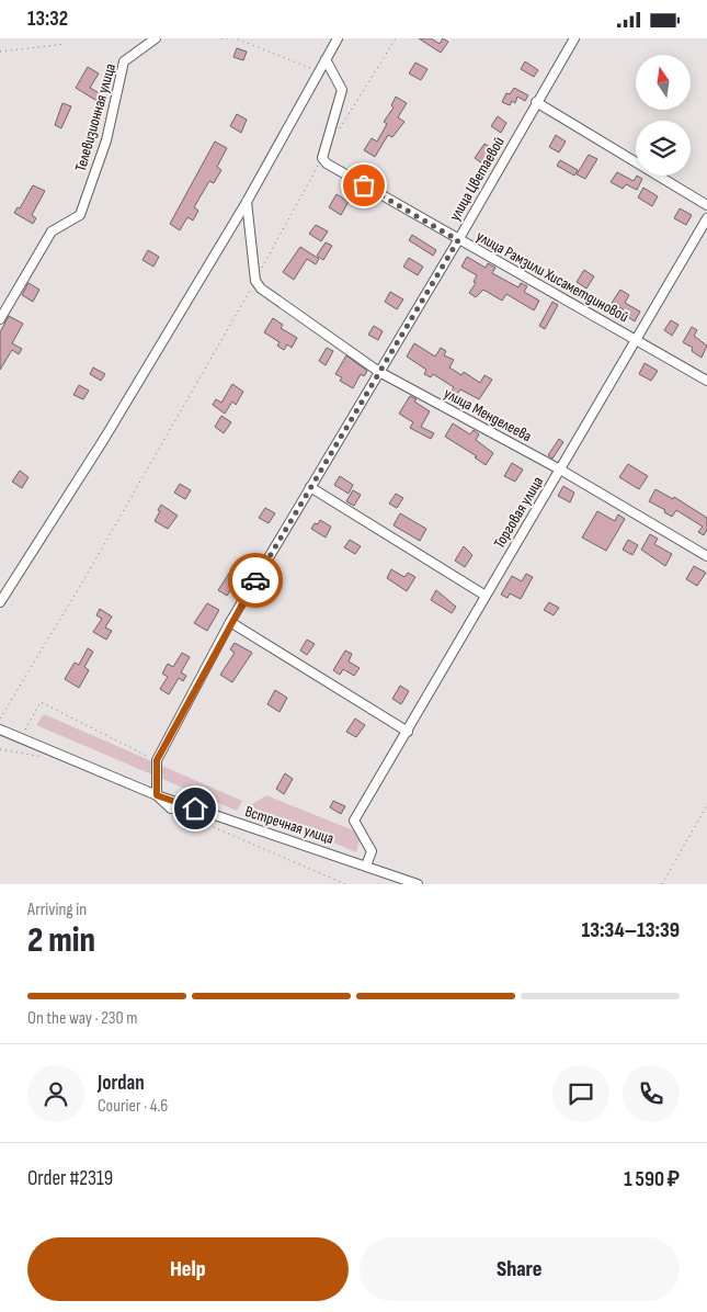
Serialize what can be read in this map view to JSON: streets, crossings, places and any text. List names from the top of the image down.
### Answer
{
  "streets": {
    "street": [
      "Телевизионная улица",
      "улица Цветаевой",
      "улица Рамзили Хисаметдиновой",
      "улица Менделеева",
      "Торговая улица",
      "Встречная улица"
    ]
  },
  "crossings": [
    ["улица Цветаевой", "улица Рамзили Хисаметдиновой"],
    ["улица Цветаевой", "улица Менделеева"],
    ["улица Рамзили Хисаметдиновой", "Торговая улица"],
    ["улица Менделеева", "Торговая улица"],
    ["Торговая улица", "Встречная улица"]
  ],
  "north": "top",
  "page": {
    "status": "13:32",
    "heading": ["2 min", "Arriving in", "13:34–13:39"],
    "panel": [
      "Jordan",
      "Courier · 4.6",
      "Order #2319",
      "1 590 ₽"
    ],
    "bar": "On the way · 230 m",
    "buttons": ["Help", "Share"]
  }
}
